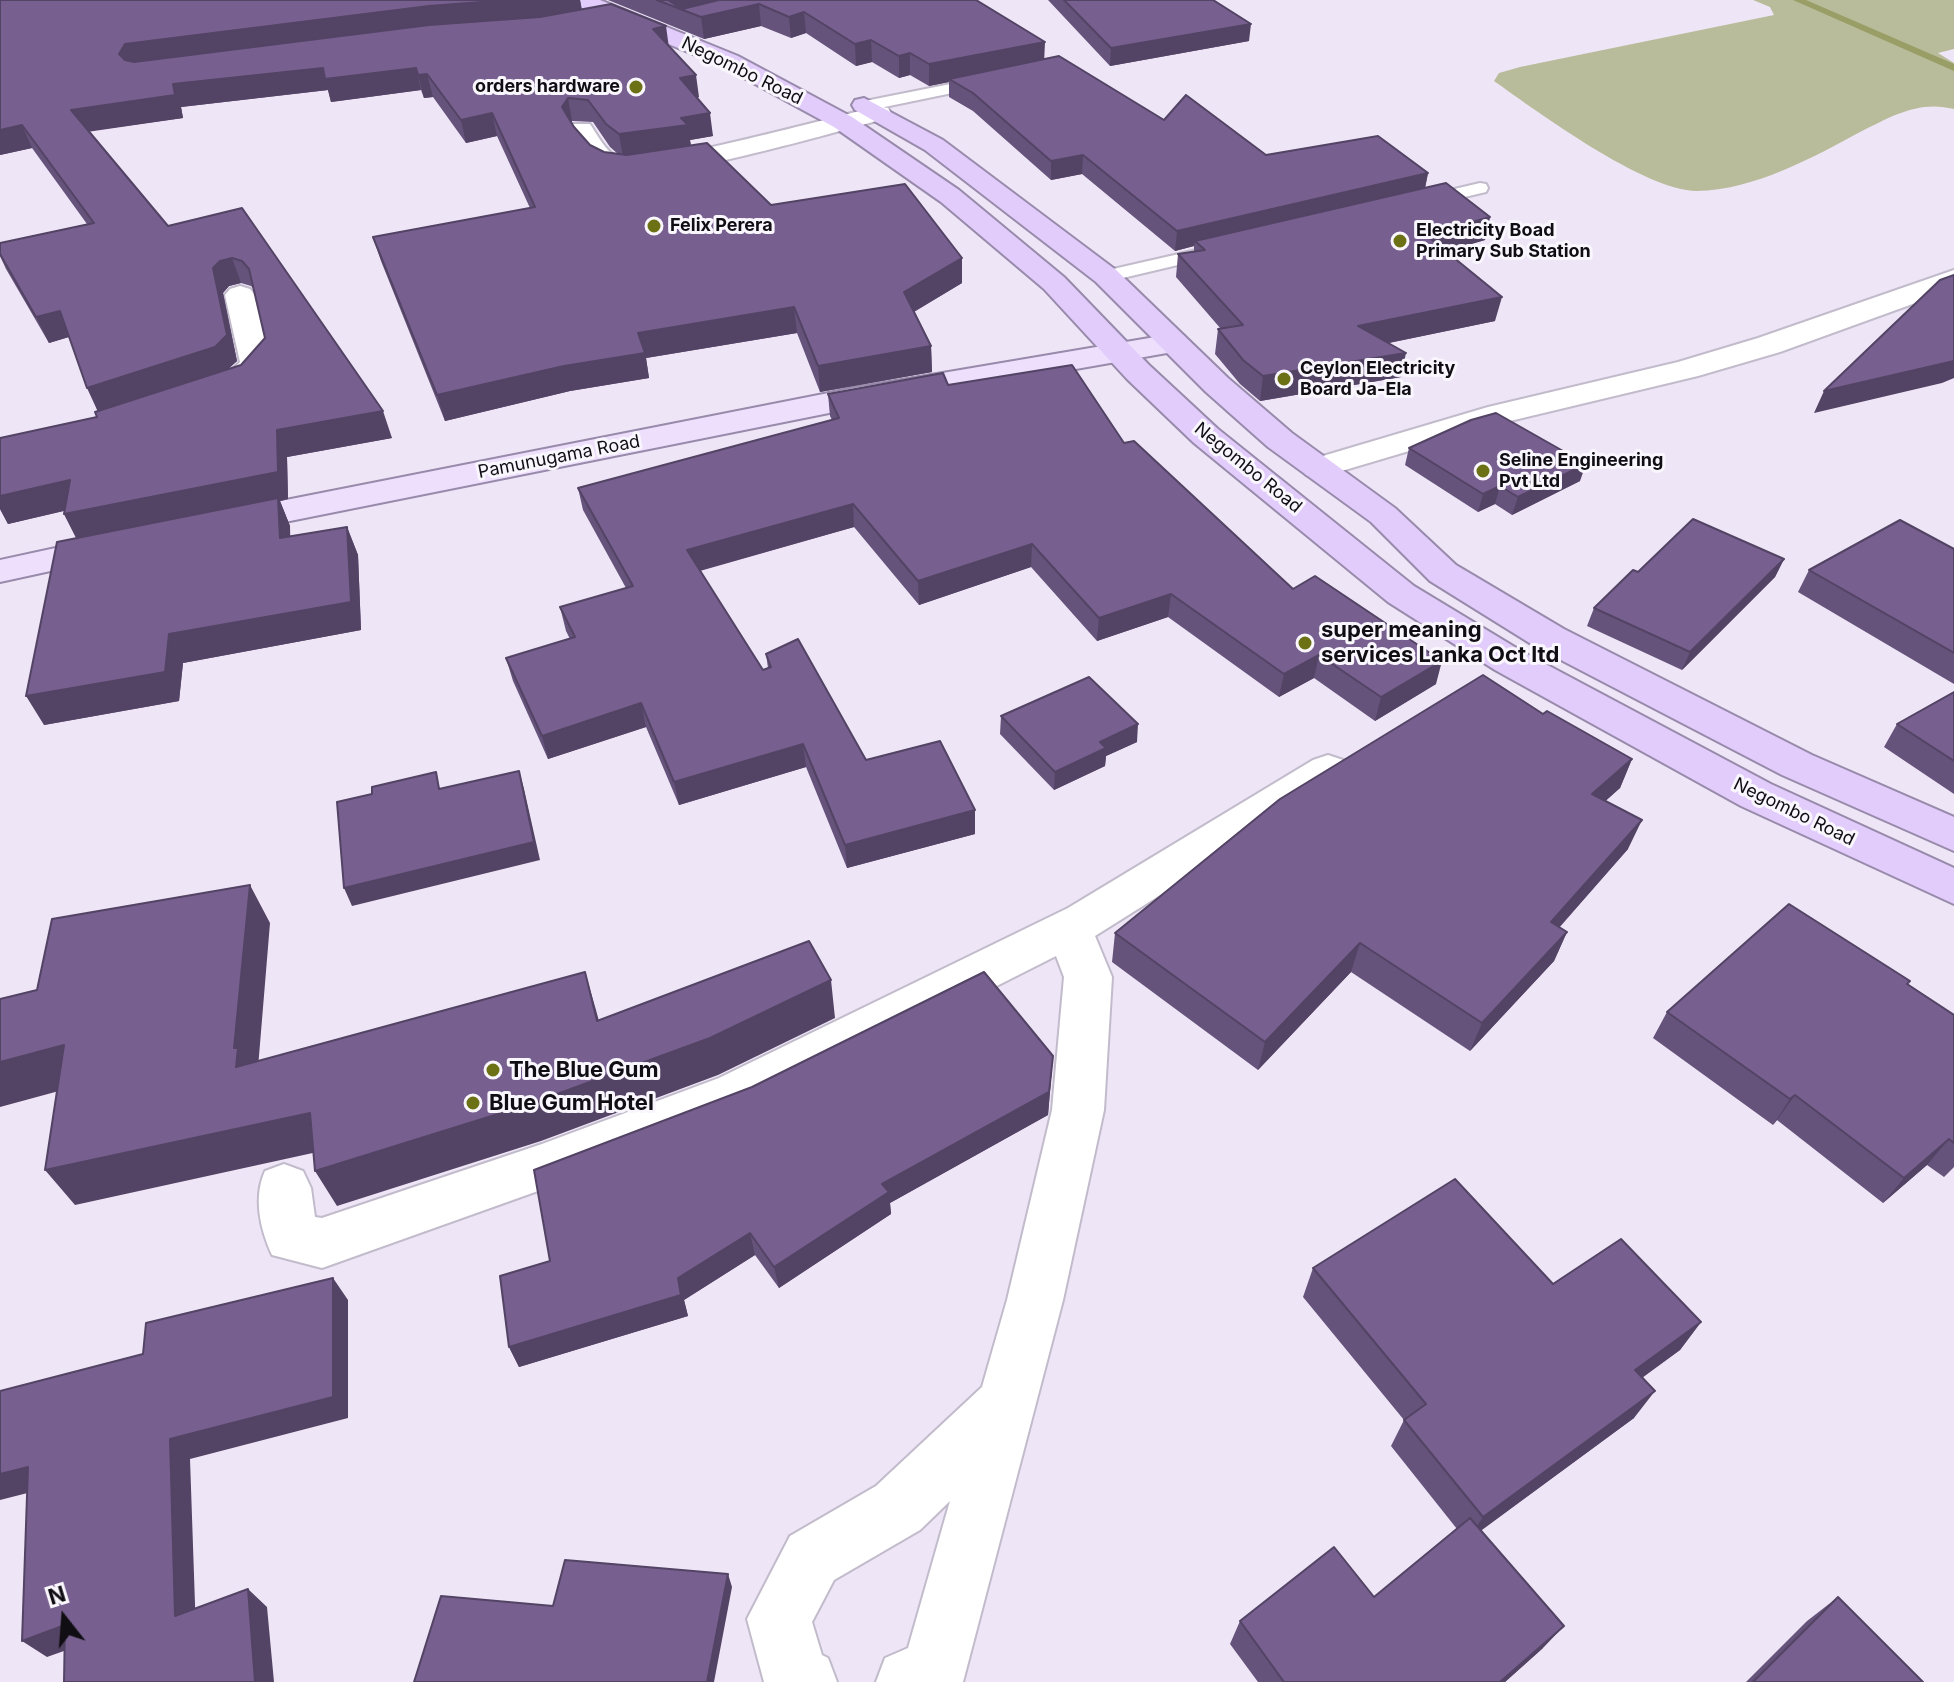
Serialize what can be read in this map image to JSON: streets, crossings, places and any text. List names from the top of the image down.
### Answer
{
  "streets": {
    "highway": ["Negombo Road"],
    "main road": ["Pamunugama Road"]
  },
  "crossings": [
    ["Negombo Road", "Pamunugama Road"]
  ],
  "places": [
    "orders hardware",
    "Felix Perera",
    "Electricity Boad Primary Sub Station",
    "Ceylon Electricity Board Ja-Ela",
    "Seline Engineering Pvt Ltd",
    "super meaning services Lanka Oct ltd",
    "The Blue Gum",
    "Blue Gum Hotel"
  ],
  "north": "top"
}
